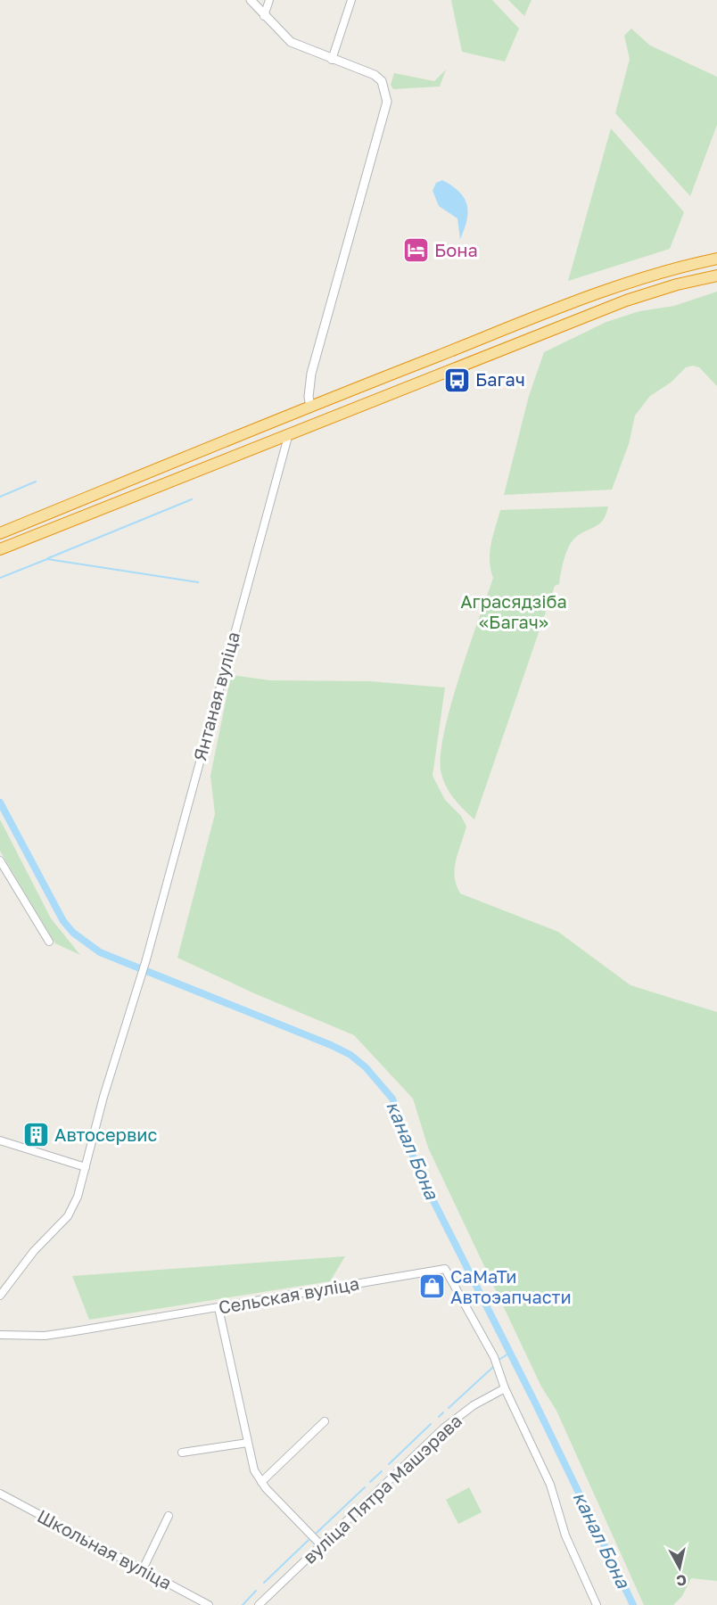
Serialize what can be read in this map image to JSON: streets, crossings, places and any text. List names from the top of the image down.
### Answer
{
  "streets": {
    "street": [
      "Янтаная вуліца",
      "Сельская вуліца",
      "вуліца Пятра Машэрава",
      "Школьная вуліца"
    ]
  },
  "crossings": [
    ["Сельская вуліца", "вуліца Пятра Машэрава"]
  ],
  "water": ["канал Бона"],
  "parks": ["Аграсядзіба «Багач»"],
  "places": {
    "hotel": ["Бона"],
    "bus stop": ["Багач"],
    "building": ["Автосервис"],
    "shop": ["СаМаТи Автоэапчасти"]
  },
  "north": "bottom"
}
